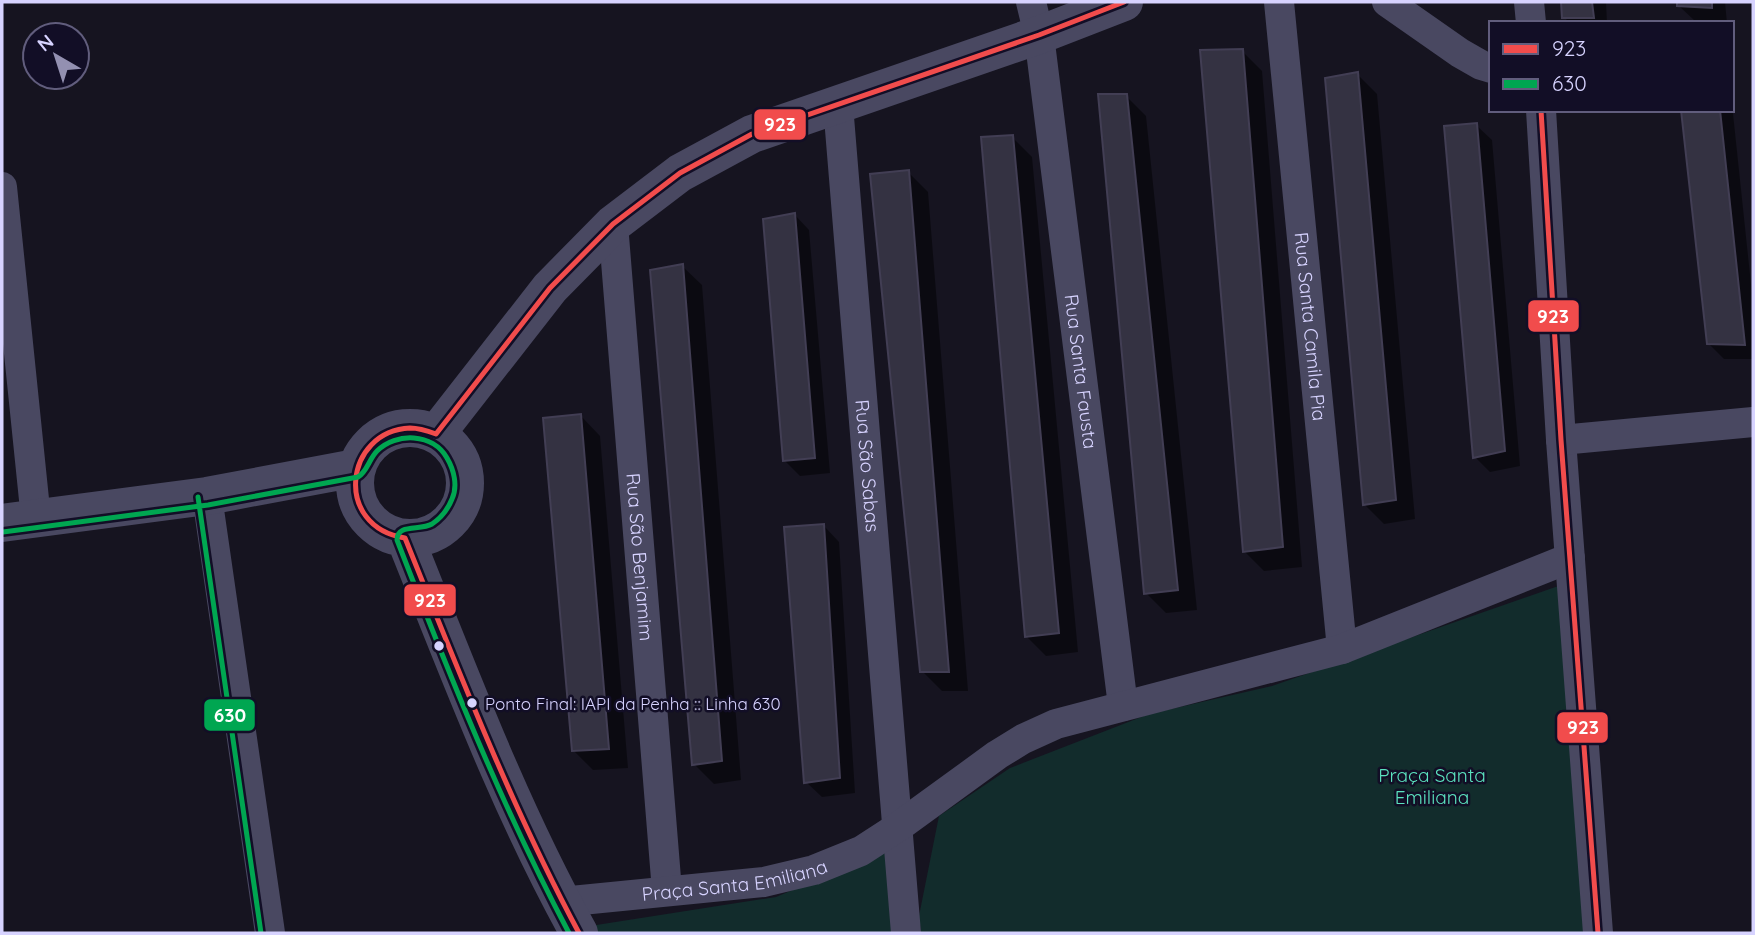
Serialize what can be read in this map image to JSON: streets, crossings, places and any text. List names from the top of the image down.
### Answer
{
  "streets": {
    "street": [
      "Rua Santa Camila Pia",
      "Rua Santa Fausta",
      "Rua São Sabas",
      "Rua São Benjamim",
      "Praça Santa Emiliana"
    ]
  },
  "crossings": [
    ["Rua Santa Camila Pia", "Praça Santa Emiliana"],
    ["Rua Santa Fausta", "Praça Santa Emiliana"],
    ["Rua São Sabas", "Praça Santa Emiliana"],
    ["Rua São Benjamim", "Praça Santa Emiliana"]
  ],
  "parks": ["Praça Santa Emiliana"],
  "places": ["Ponto Final: IAPI da Penha :: Linha 630"],
  "lines": ["transit line 923", "transit line 630"],
  "legend": ["923", "630"],
  "north": "top left"
}
